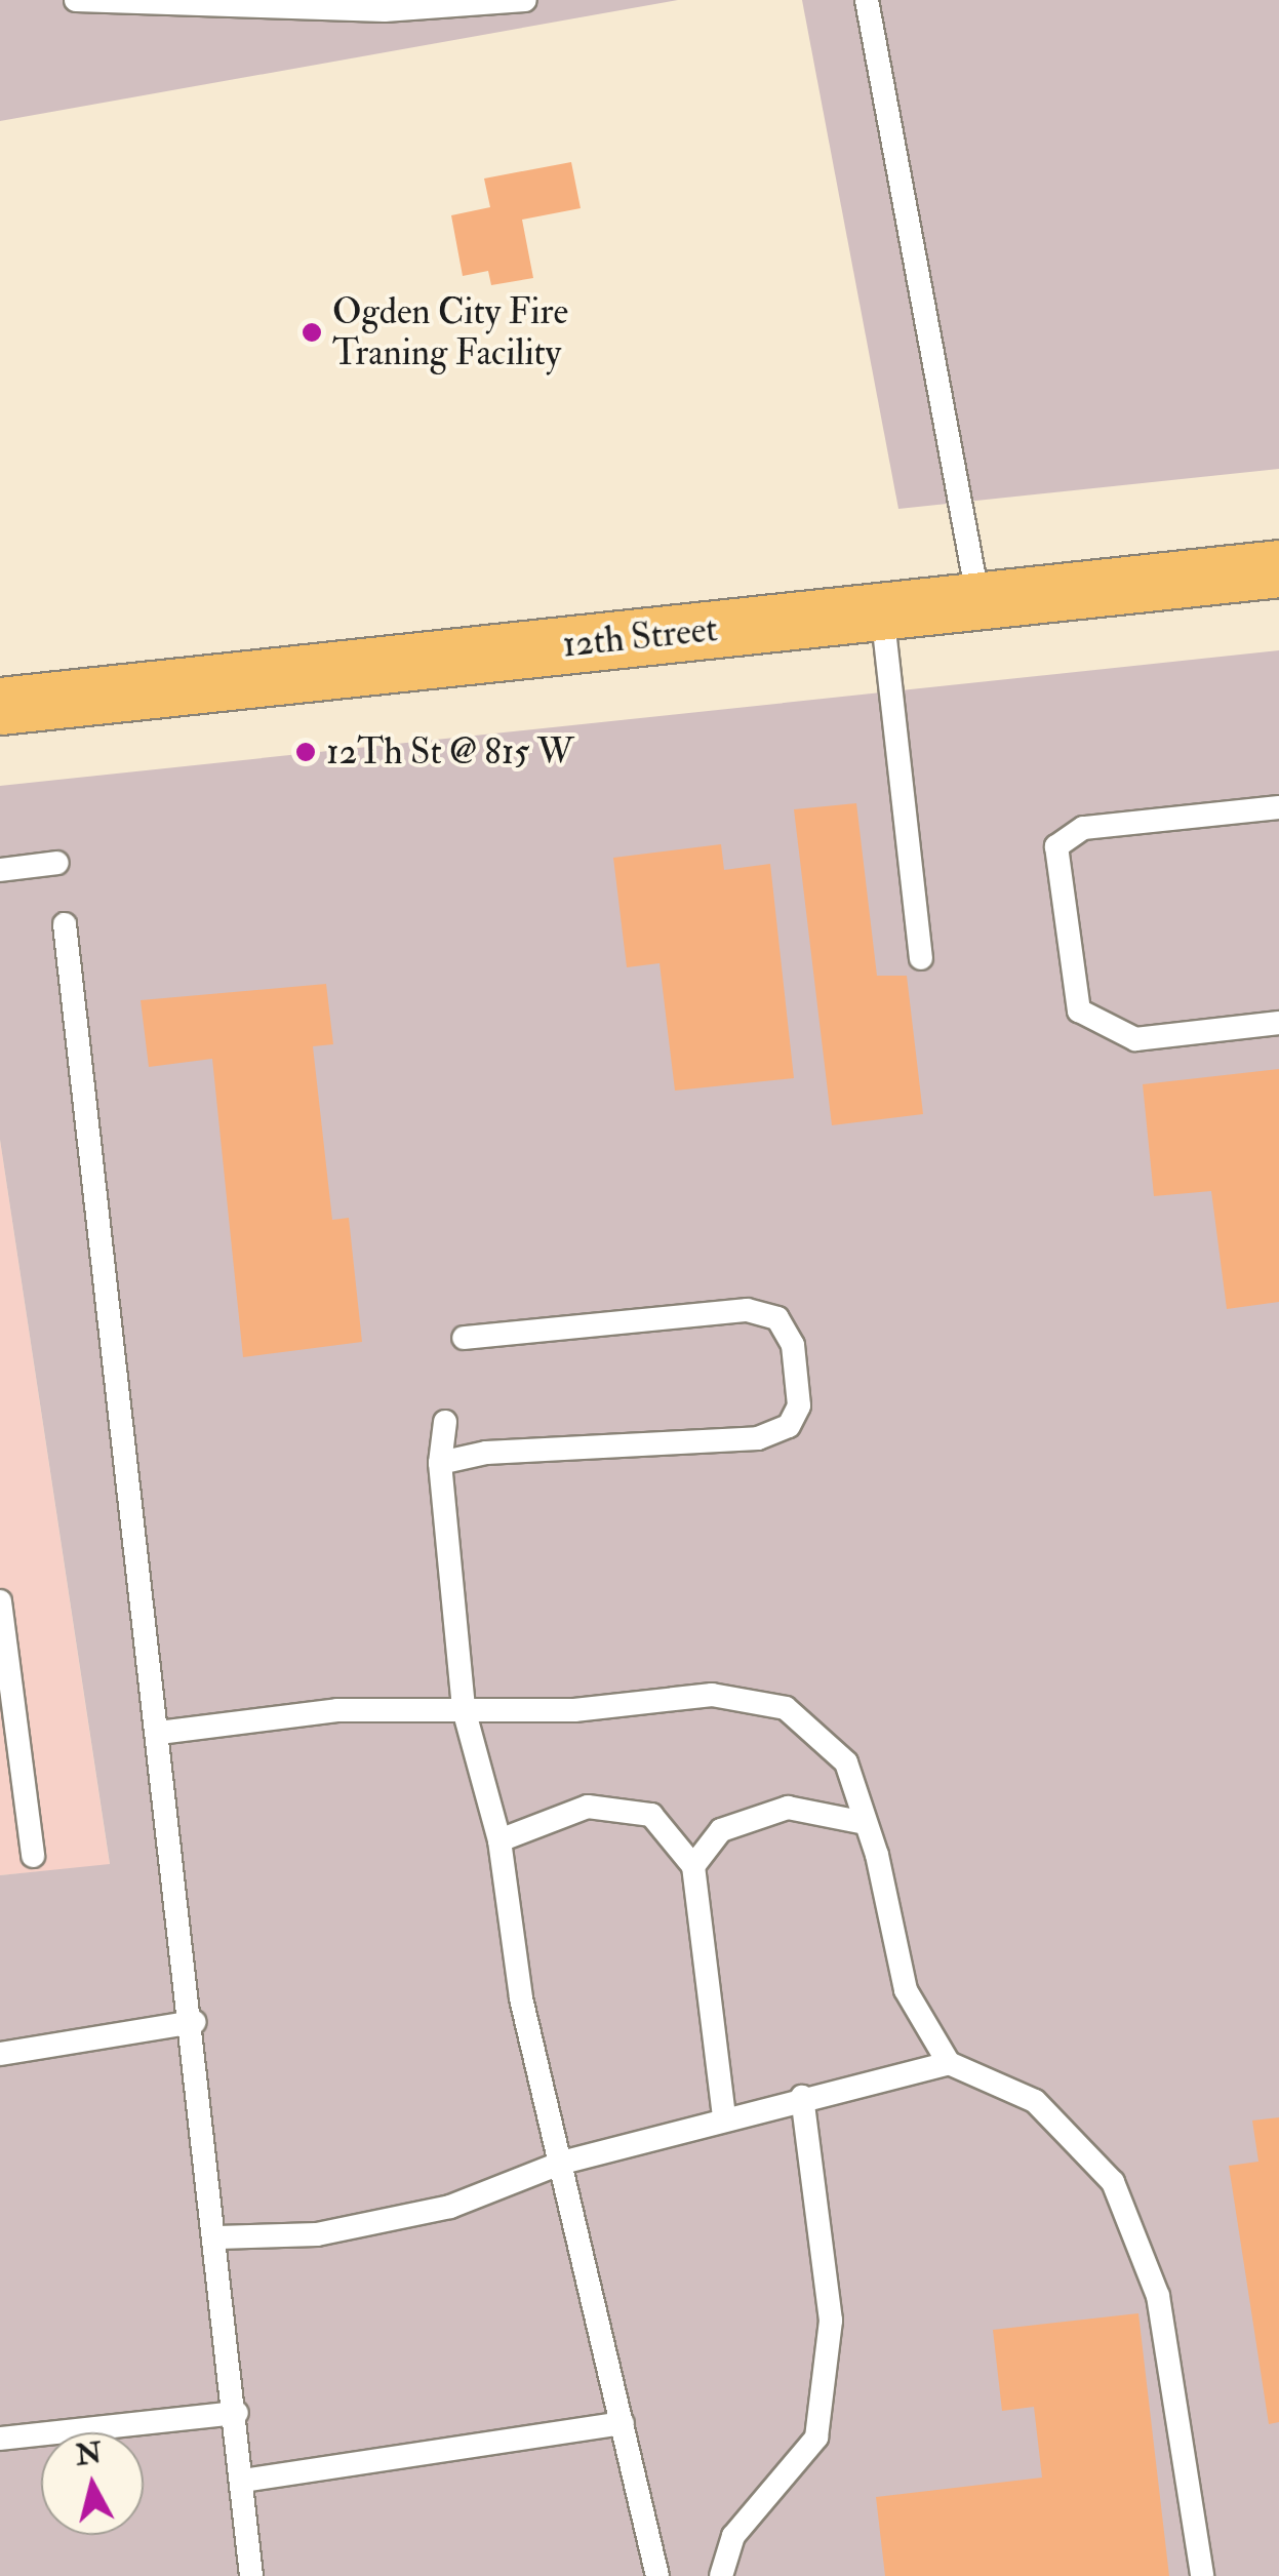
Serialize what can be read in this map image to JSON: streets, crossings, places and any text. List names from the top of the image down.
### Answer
{
  "streets": {
    "main road": ["12th Street"]
  },
  "places": ["Ogden City Fire Traning Facility", "12Th St @ 815 W"],
  "north": "top"
}
